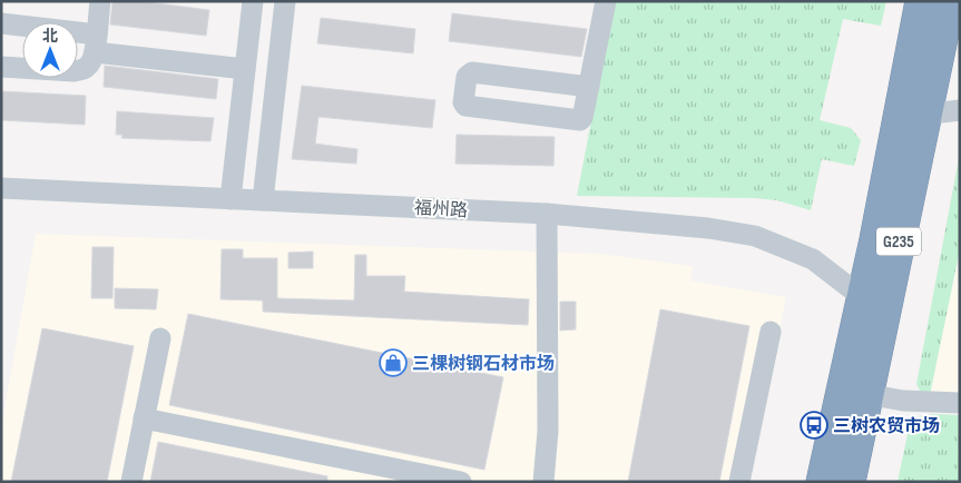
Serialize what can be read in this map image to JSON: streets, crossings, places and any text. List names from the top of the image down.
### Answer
{
  "streets": {
    "highway": ["G235"],
    "street": ["福州路"]
  },
  "crossings": [
    ["福州路", "G235"]
  ],
  "places": {
    "shop": ["三棵树钢石材市场"],
    "bus stop": ["三树农贸市场"]
  },
  "north": "top"
}
